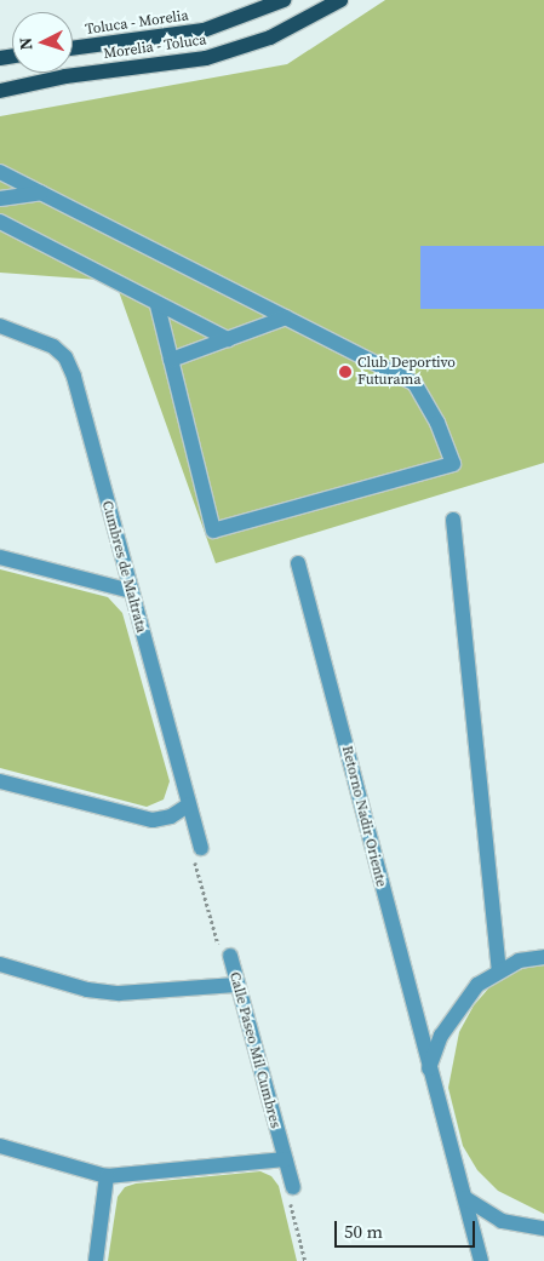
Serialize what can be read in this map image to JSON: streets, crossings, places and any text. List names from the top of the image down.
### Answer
{
  "streets": {
    "main road": ["Toluca - Morelia", "Morelia - Toluca"],
    "street": ["Cumbres de Maltrata", "Retorno Nadir Oriente", "Calle Paseo Mil Cumbres"]
  },
  "crossings": [
    ["Cumbres de Maltrata", "Calle Paseo Mil Cumbres"]
  ],
  "places": ["Club Deportivo Futurama"],
  "scale_bar": "50 m",
  "north": "left"
}
